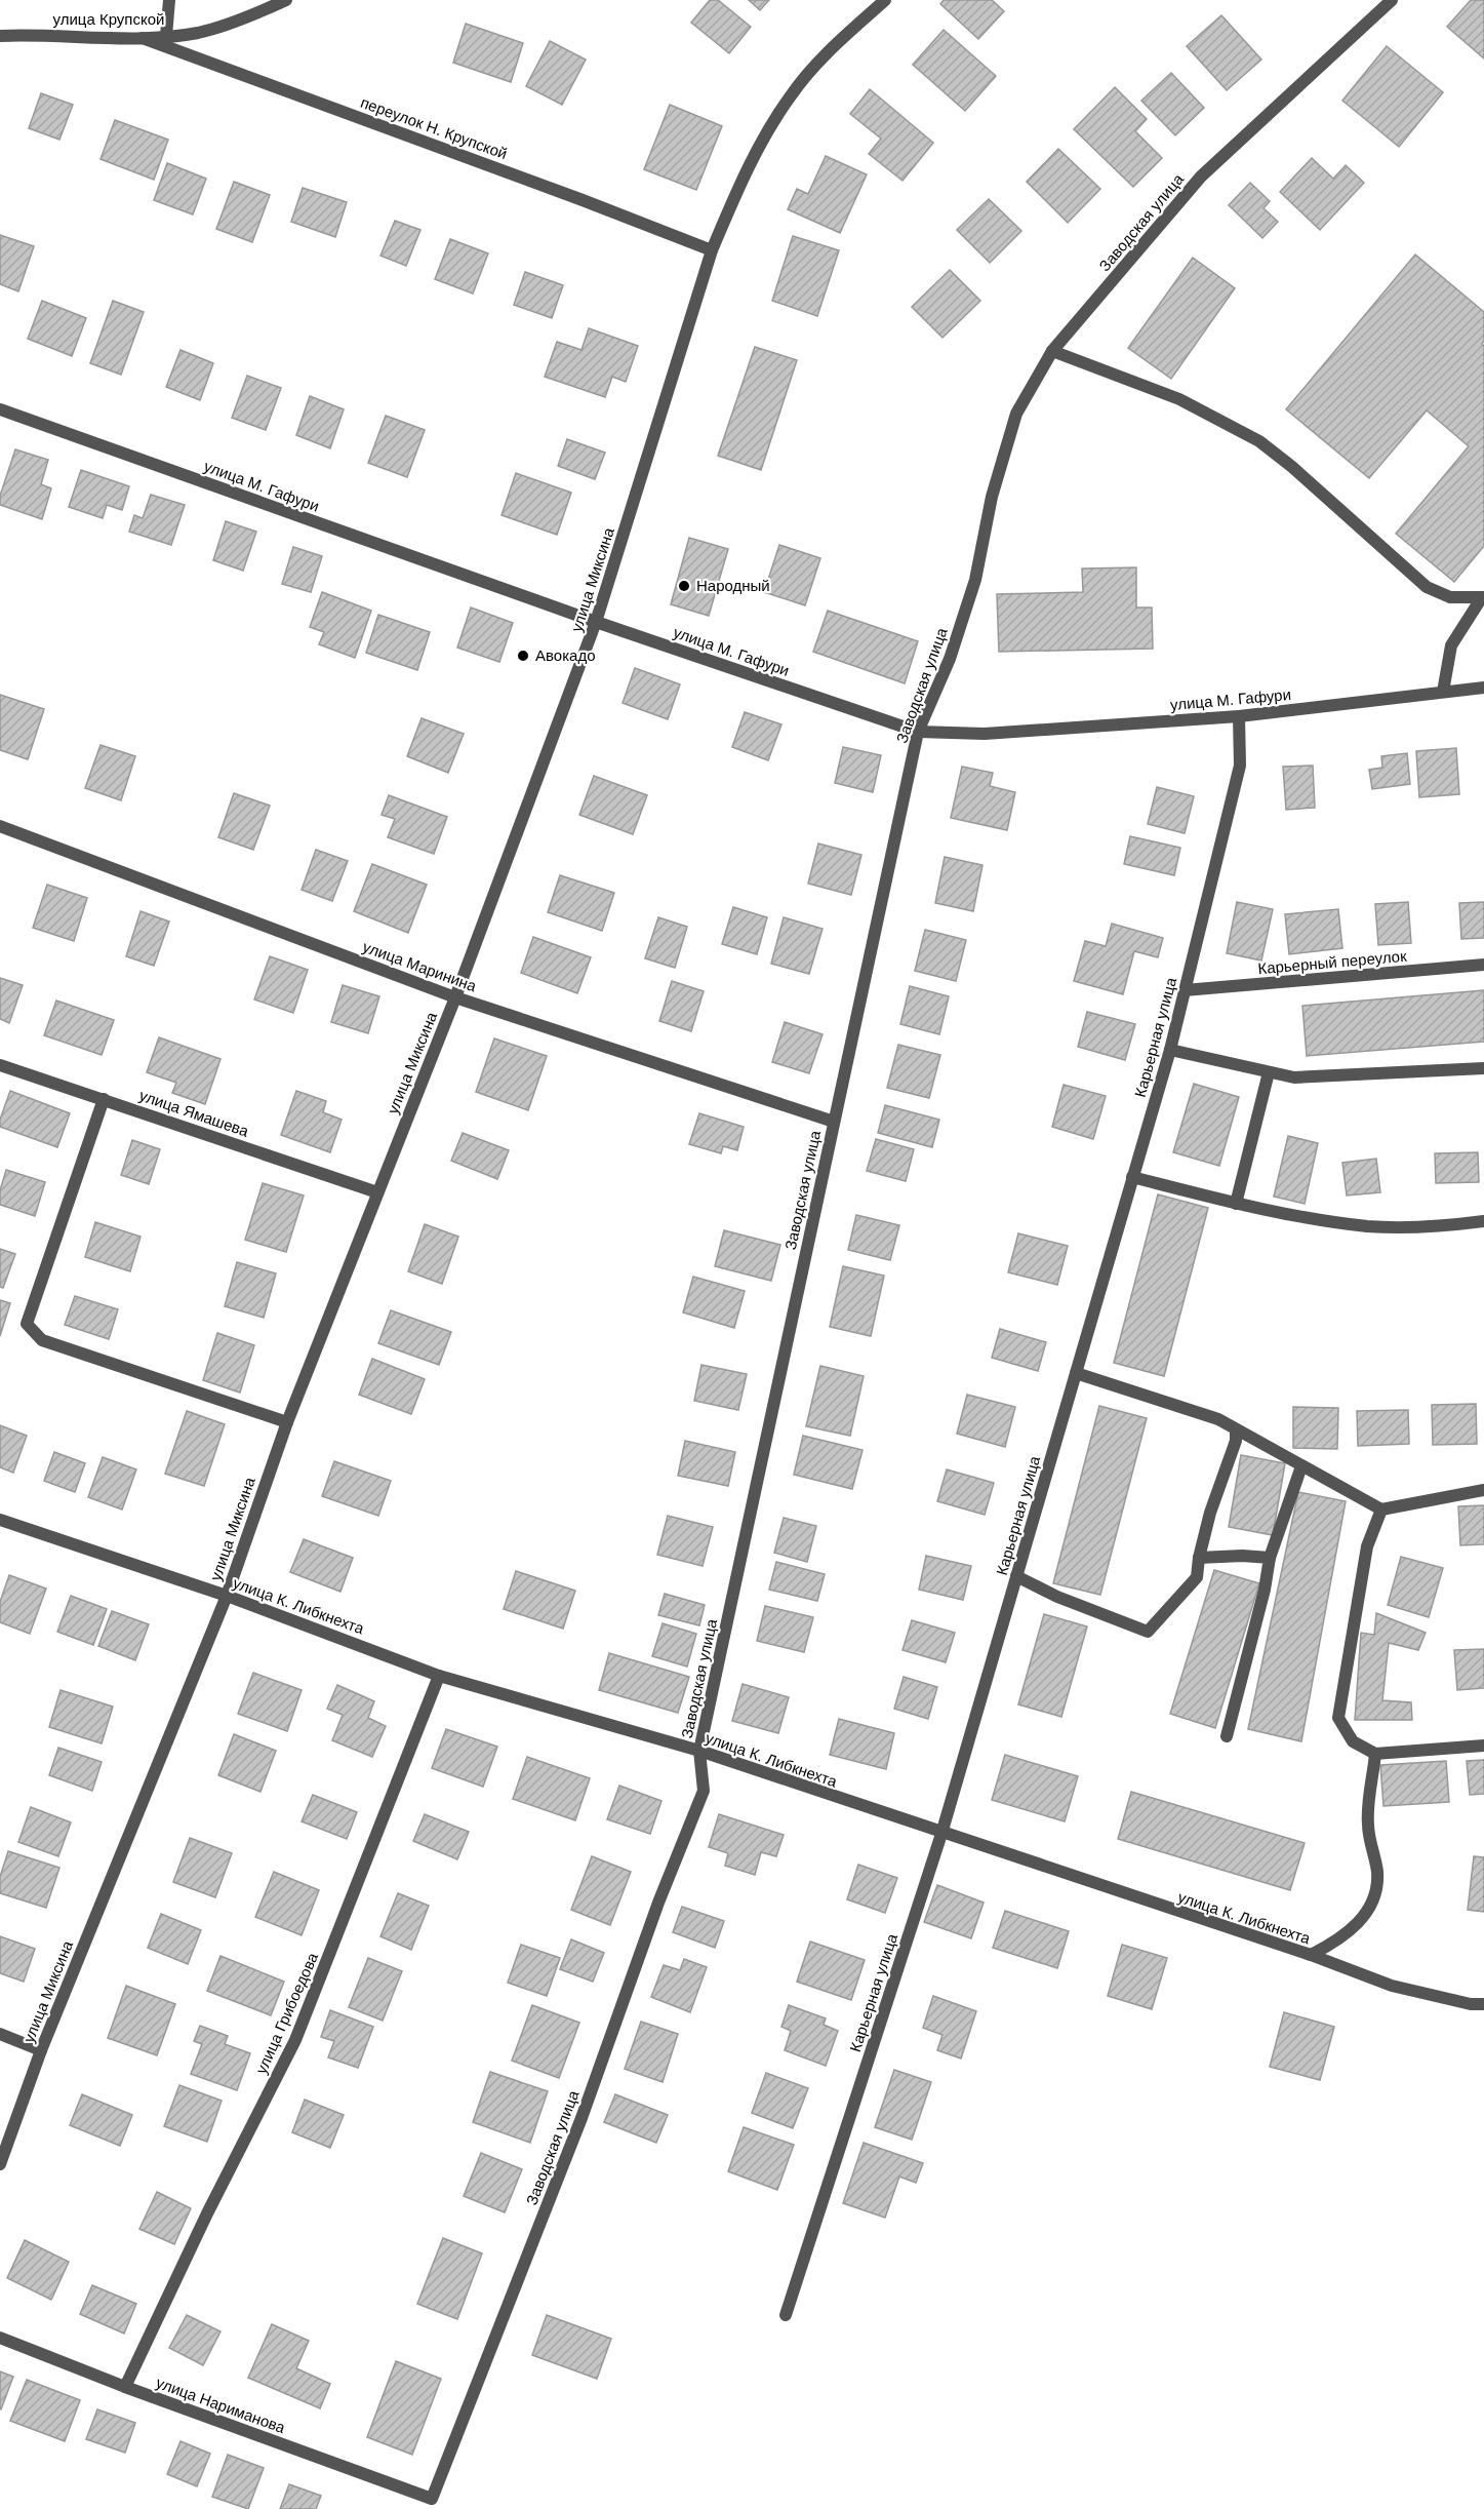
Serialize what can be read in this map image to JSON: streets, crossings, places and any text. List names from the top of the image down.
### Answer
{
  "streets": {
    "street": [
      "улица Крупской",
      "переулок Н. Крупской",
      "Заводская улица",
      "улица М. Гафури",
      "улица Миксина",
      "Карьерный переулок",
      "улица Маринина",
      "Карьерная улица",
      "улица Ямашева",
      "улица К. Либкнехта",
      "улица Грибоедова",
      "улица Нариманова"
    ]
  },
  "crossings": [
    ["улица Крупской", "переулок Н. Крупской"],
    ["переулок Н. Крупской", "улица Миксина"],
    ["Заводская улица", "улица М. Гафури"],
    ["Заводская улица", "улица Маринина"],
    ["Заводская улица", "улица К. Либкнехта"],
    ["Заводская улица", "улица Нариманова"],
    ["улица М. Гафури", "улица Миксина"],
    ["улица М. Гафури", "Карьерная улица"],
    ["улица Миксина", "улица Маринина"],
    ["улица Миксина", "улица Ямашева"],
    ["улица Миксина", "улица К. Либкнехта"],
    ["Карьерный переулок", "Карьерная улица"],
    ["Карьерная улица", "улица К. Либкнехта"],
    ["улица К. Либкнехта", "улица Грибоедова"],
    ["улица Грибоедова", "улица Нариманова"]
  ],
  "places": ["Народный", "Авокадо"]
}
